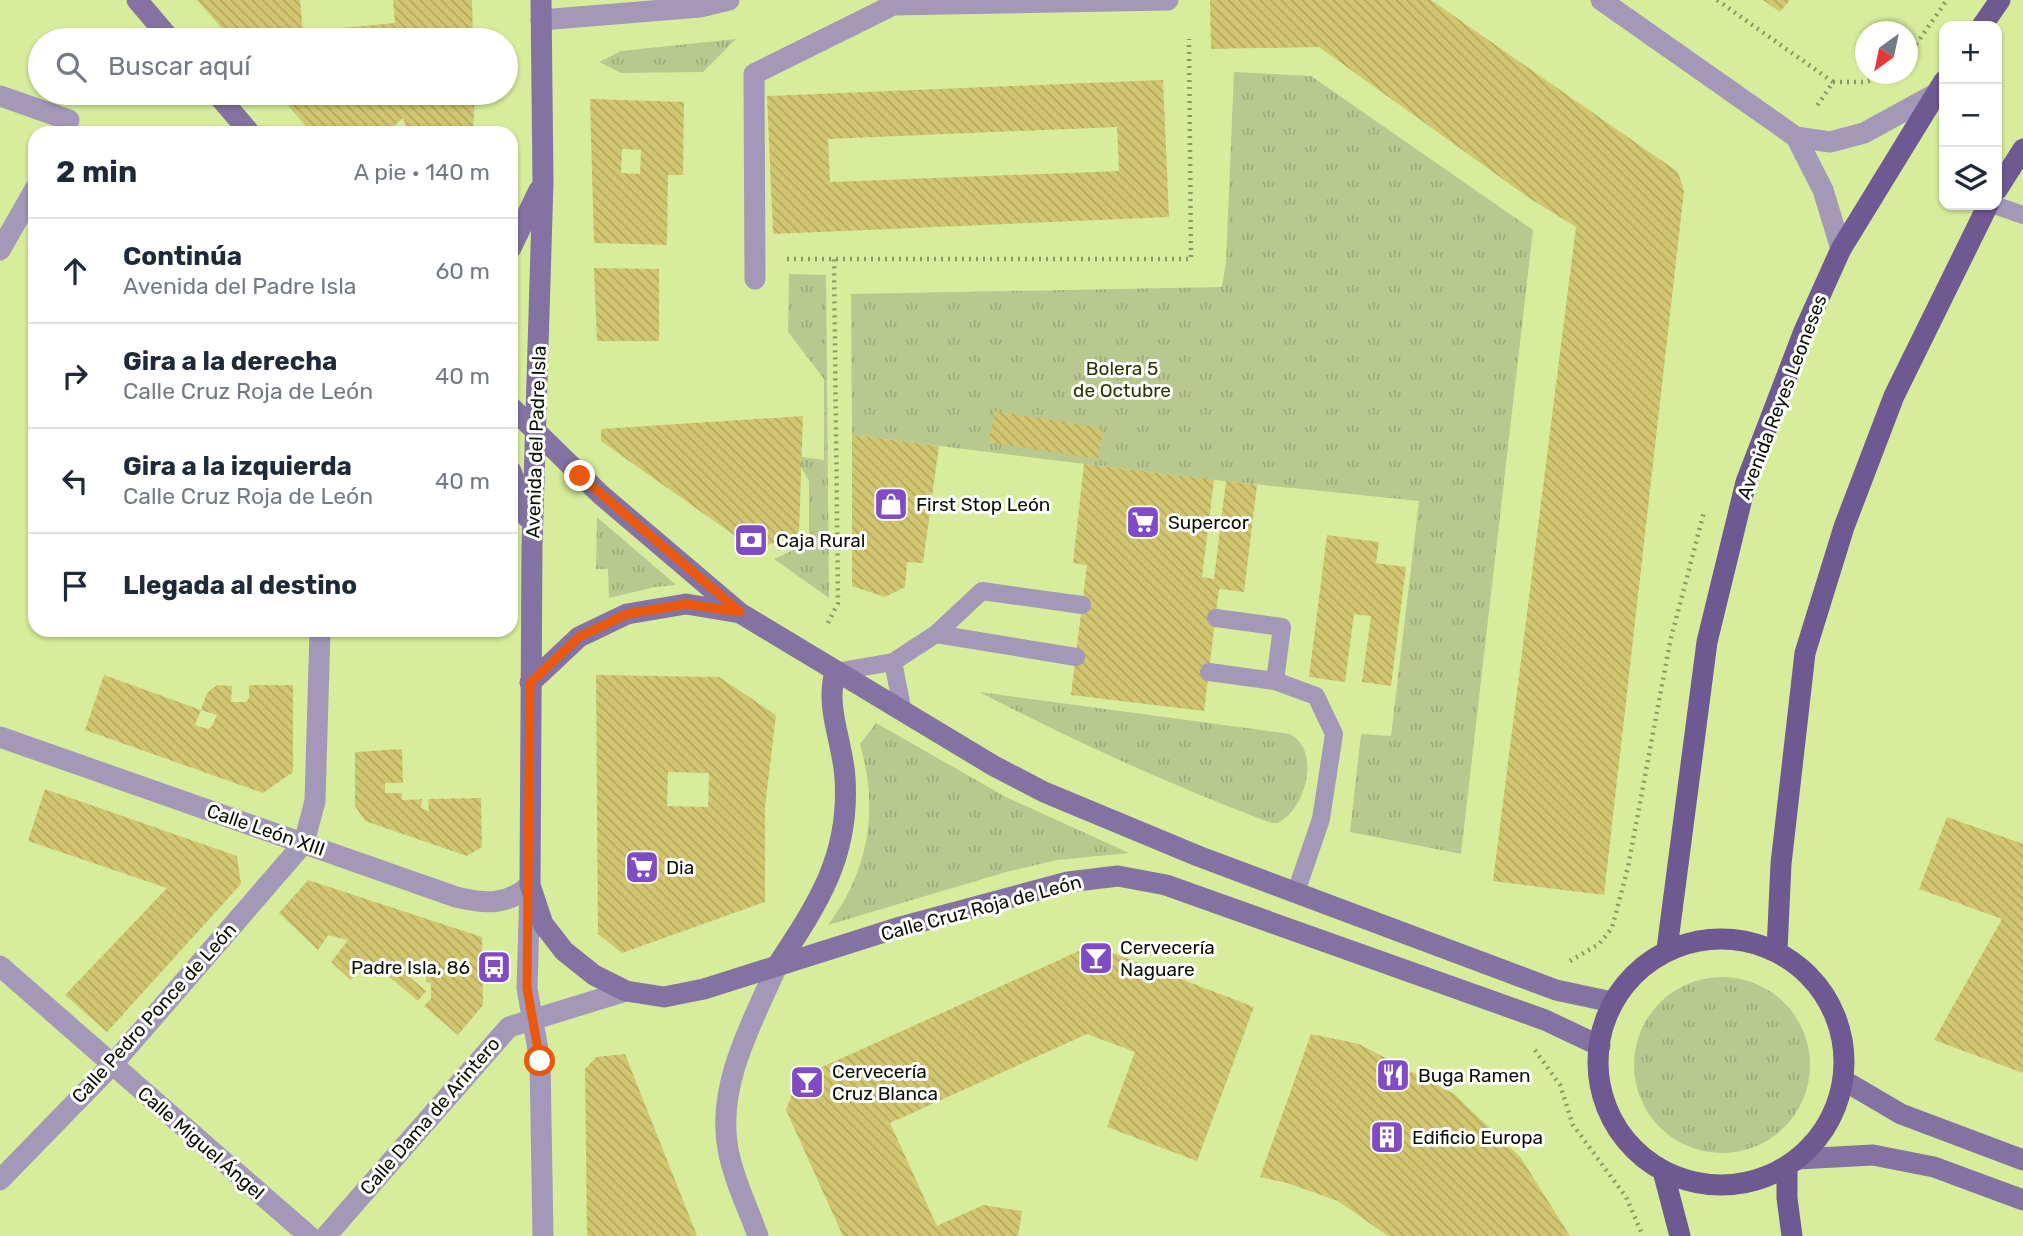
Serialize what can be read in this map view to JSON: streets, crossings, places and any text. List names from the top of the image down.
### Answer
{
  "streets": {
    "main road": ["Avenida Reyes Leoneses", "Avenida del Padre Isla", "Calle Cruz Roja de León"],
    "street": [
      "Calle León XIII",
      "Calle Pedro Ponce de León",
      "Calle Dama de Arintero",
      "Calle Miguel Ángel"
    ]
  },
  "crossings": [
    ["Avenida Reyes Leoneses", "Calle Cruz Roja de León"],
    ["Avenida del Padre Isla", "Calle León XIII"],
    ["Avenida del Padre Isla", "Calle Cruz Roja de León"],
    ["Avenida del Padre Isla", "Calle Dama de Arintero"],
    ["Calle León XIII", "Calle Pedro Ponce de León"],
    ["Calle Cruz Roja de León", "Calle Dama de Arintero"],
    ["Calle Pedro Ponce de León", "Calle Miguel Ángel"]
  ],
  "parks": ["Bolera 5 de Octubre"],
  "places": {
    "shop": ["First Stop León"],
    "supermarket": ["Supercor", "Dia"],
    "bank": ["Caja Rural"],
    "bar": ["Cervecería Naguare", "Cervecería Cruz Blanca"],
    "bus stop": ["Padre Isla, 86"],
    "restaurant": ["Buga Ramen"],
    "building": ["Edificio Europa"]
  },
  "north": "bottom left",
  "page": {
    "map_buttons": ["+", "−"],
    "search": "Buscar aquí",
    "heading": ["2 min", "A pie · 140 m"],
    "list": [
      ["Continúa", "Avenida del Padre Isla", "60 m"],
      ["Gira a la derecha", "Calle Cruz Roja de León", "40 m"],
      ["Gira a la izquierda", "Calle Cruz Roja de León", "40 m"],
      "Llegada al destino"
    ]
  }
}
